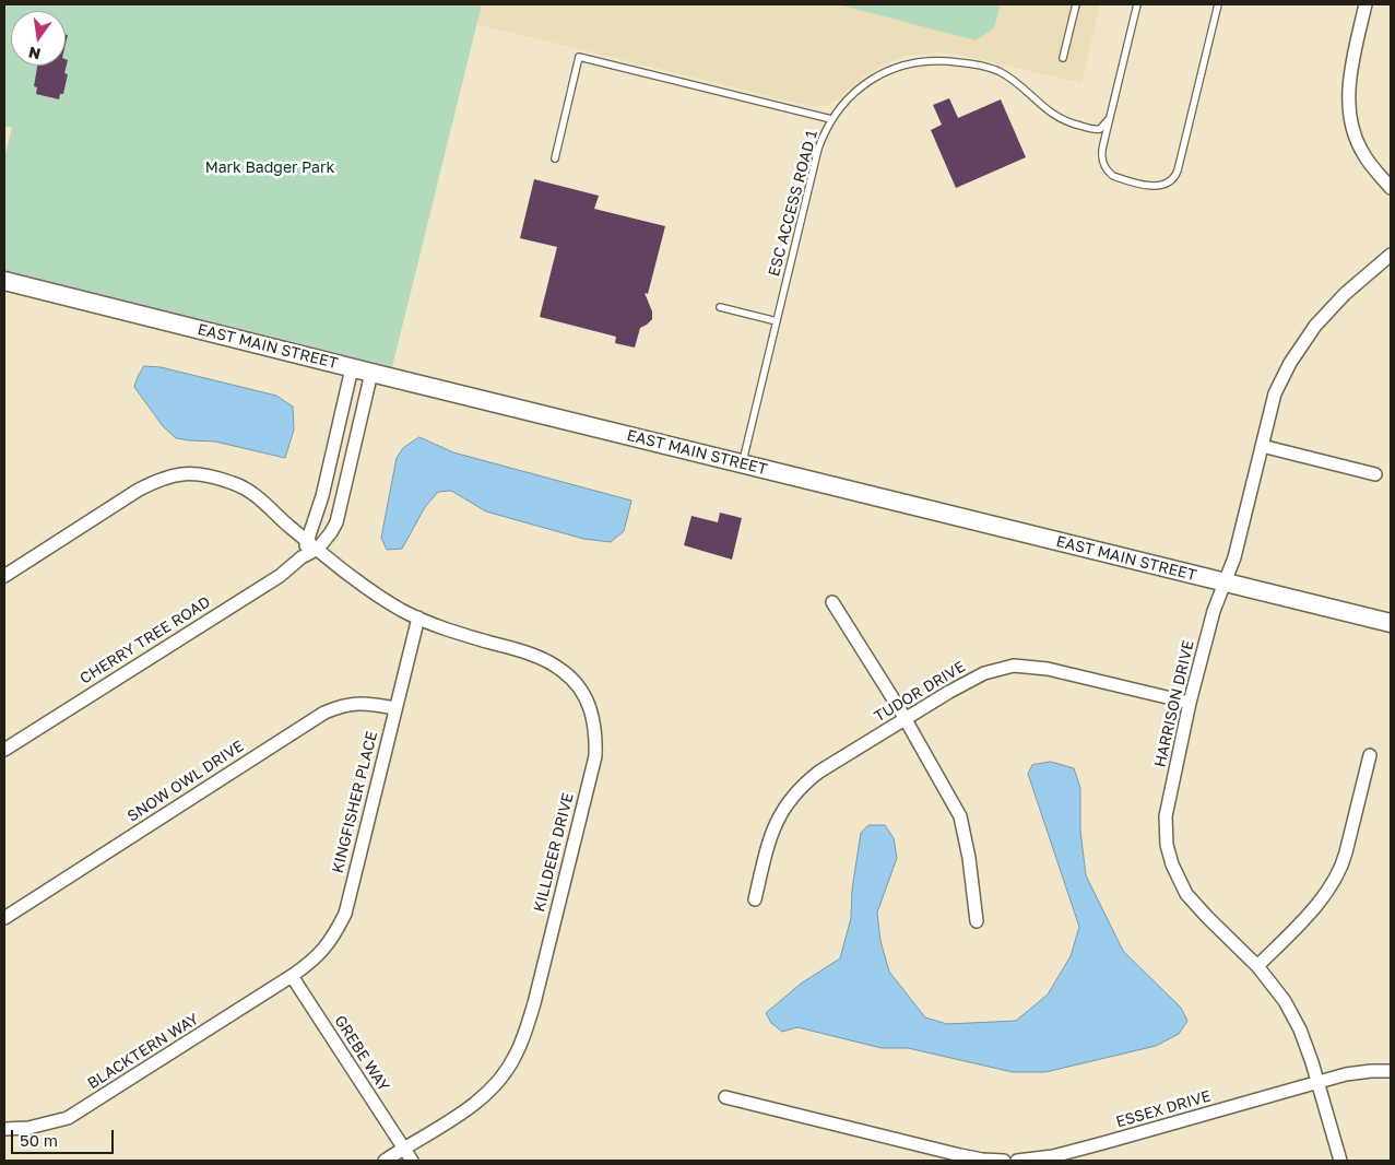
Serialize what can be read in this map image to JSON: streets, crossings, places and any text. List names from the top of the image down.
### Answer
{
  "streets": {
    "main road": ["EAST MAIN STREET"],
    "street": [
      "CHERRY TREE ROAD",
      "TUDOR DRIVE",
      "HARRISON DRIVE",
      "SNOW OWL DRIVE",
      "KINGFISHER PLACE",
      "KILLDEER DRIVE",
      "BLACKTERN WAY",
      "GREBE WAY",
      "ESSEX DRIVE"
    ],
    "lane": ["ESC ACCESS ROAD 1"]
  },
  "crossings": [
    ["ESC ACCESS ROAD 1", "EAST MAIN STREET"],
    ["EAST MAIN STREET", "CHERRY TREE ROAD"],
    ["EAST MAIN STREET", "HARRISON DRIVE"],
    ["CHERRY TREE ROAD", "KILLDEER DRIVE"],
    ["TUDOR DRIVE", "HARRISON DRIVE"],
    ["HARRISON DRIVE", "ESSEX DRIVE"],
    ["SNOW OWL DRIVE", "KINGFISHER PLACE"],
    ["KINGFISHER PLACE", "KILLDEER DRIVE"],
    ["KINGFISHER PLACE", "BLACKTERN WAY"],
    ["KINGFISHER PLACE", "GREBE WAY"],
    ["KILLDEER DRIVE", "GREBE WAY"],
    ["BLACKTERN WAY", "GREBE WAY"]
  ],
  "parks": ["Mark Badger Park"],
  "scale_bar": "50 m",
  "north": "bottom"
}
